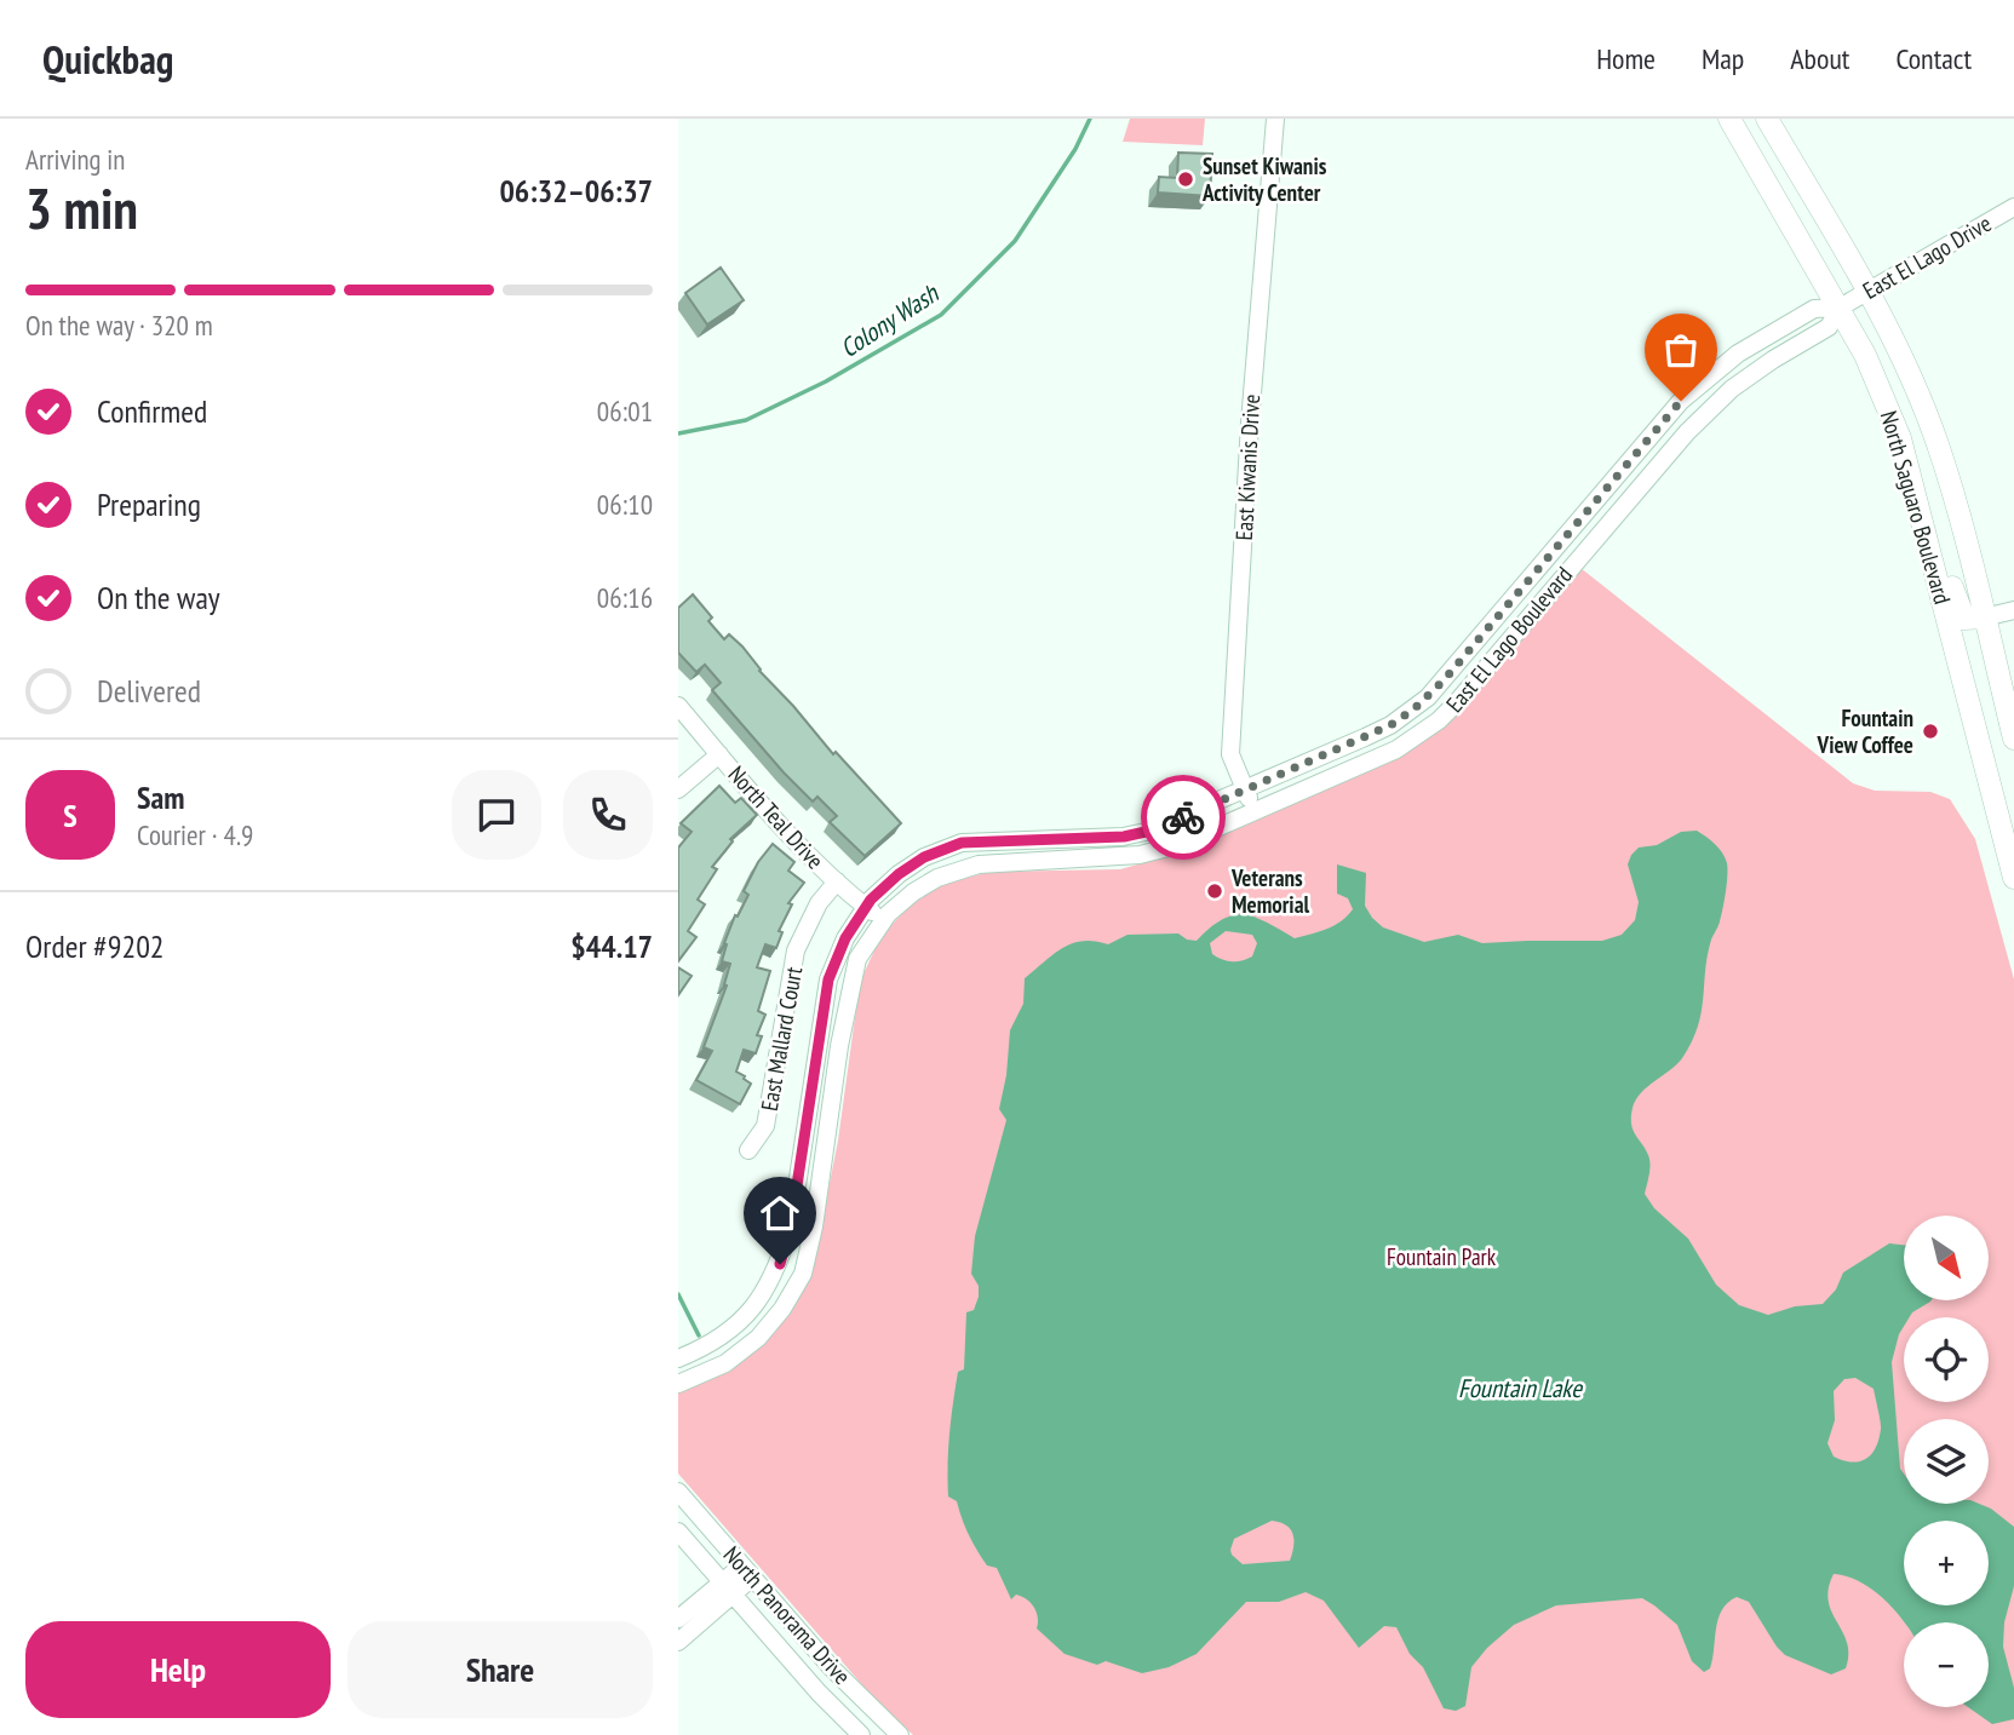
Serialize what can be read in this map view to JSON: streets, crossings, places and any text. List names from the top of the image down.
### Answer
{
  "streets": {
    "main road": ["North Saguaro Boulevard"],
    "street": [
      "East El Lago Drive",
      "East Kiwanis Drive",
      "East El Lago Boulevard",
      "North Teal Drive",
      "East Mallard Court",
      "North Panorama Drive"
    ]
  },
  "crossings": [
    ["East El Lago Drive", "North Saguaro Boulevard"],
    ["East El Lago Drive", "East El Lago Boulevard"],
    ["East Kiwanis Drive", "East El Lago Boulevard"],
    ["East El Lago Boulevard", "North Teal Drive"],
    ["North Teal Drive", "East Mallard Court"]
  ],
  "water": ["Colony Wash", "Fountain Lake"],
  "parks": ["Fountain Park"],
  "places": ["Sunset Kiwanis Activity Center", "Fountain View Coffee", "Veterans Memorial"],
  "north": "bottom right",
  "page": {
    "header": "Quickbag",
    "nav": [
      "Home",
      "Map",
      "About",
      "Contact"
    ],
    "heading": ["3 min", "Arriving in", "06:32–06:37"],
    "panel": [
      "Sam",
      "Courier · 4.9",
      "Order #9202",
      "$44.17"
    ],
    "bar": "On the way · 320 m",
    "list": [
      ["Confirmed", "06:01"],
      ["Preparing", "06:10"],
      ["On the way", "06:16"],
      "Delivered"
    ],
    "round": "S",
    "map_buttons": ["+", "−"],
    "buttons": ["Help", "Share"]
  }
}
